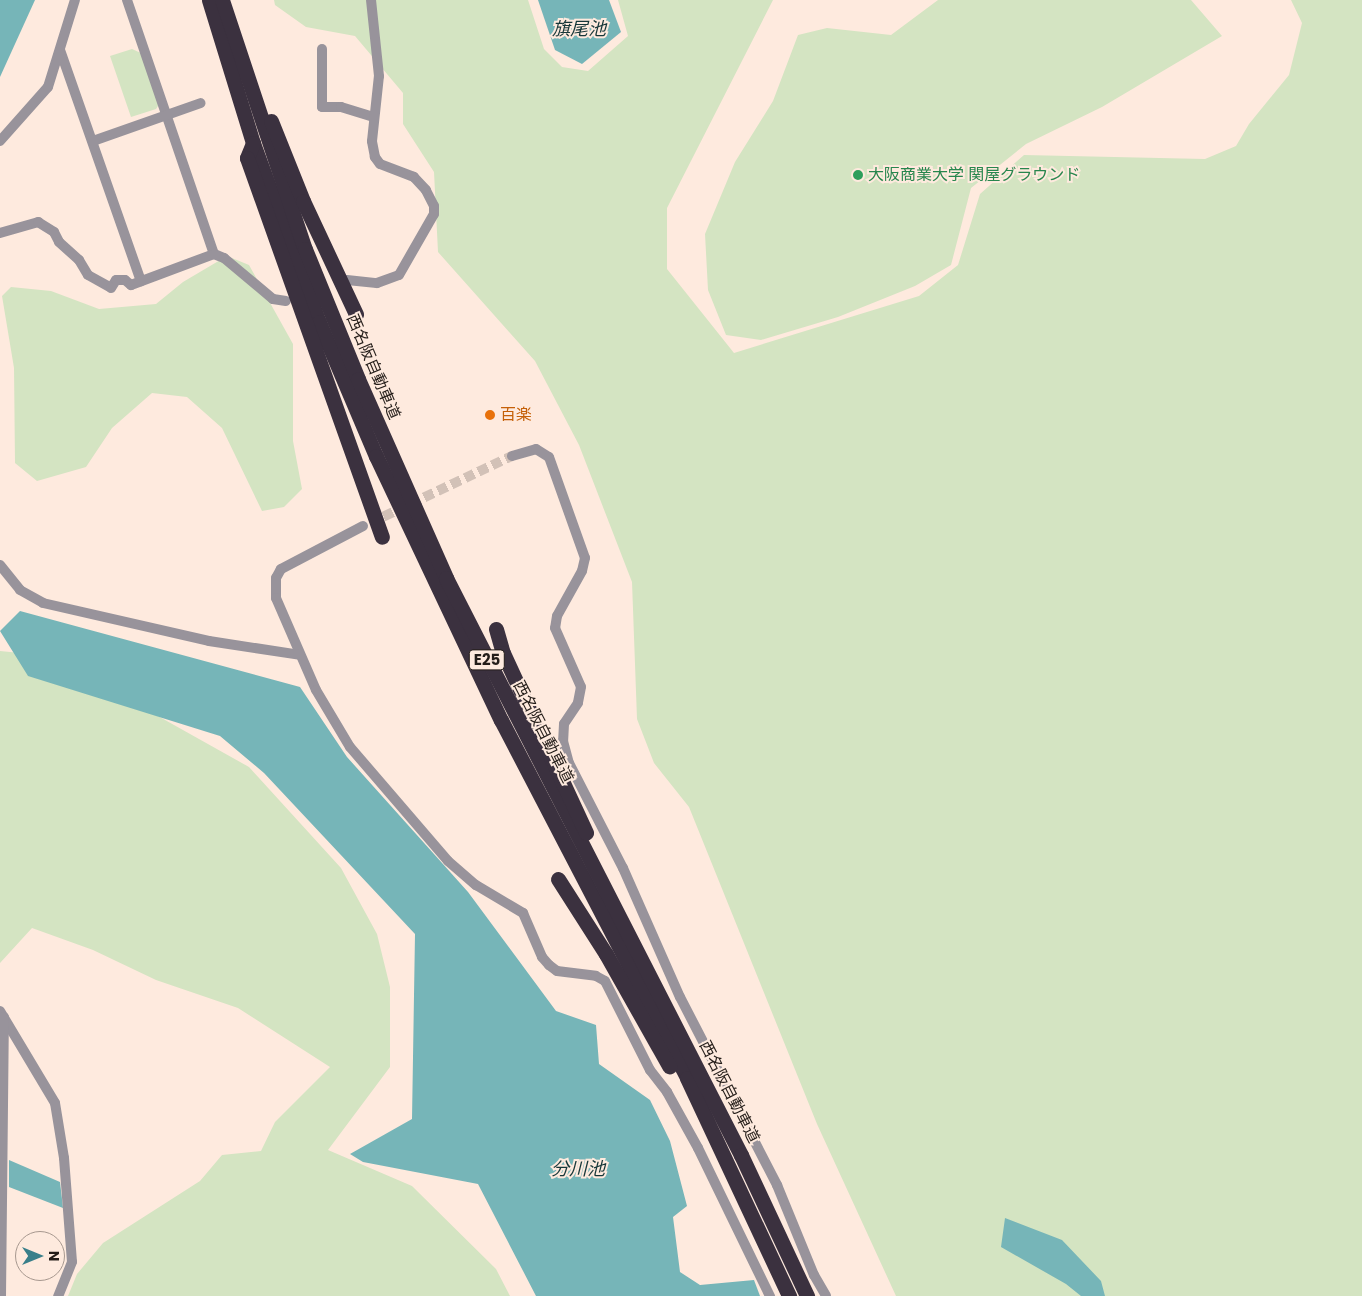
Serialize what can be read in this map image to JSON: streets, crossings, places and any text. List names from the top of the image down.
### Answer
{
  "streets": {
    "highway": ["西名阪自動車道", "E25"]
  },
  "water": ["旗尾池", "分川池"],
  "places": ["大阪商業大学 関屋グラウンド", "百楽"],
  "north": "right"
}
